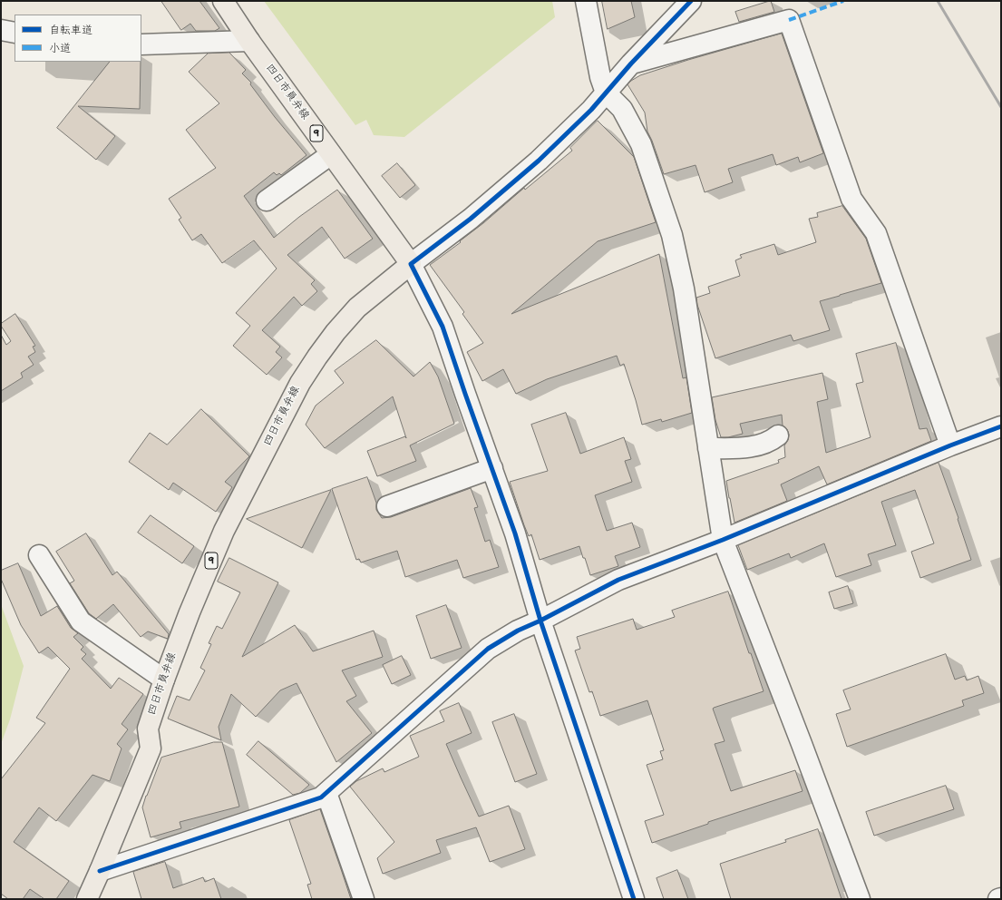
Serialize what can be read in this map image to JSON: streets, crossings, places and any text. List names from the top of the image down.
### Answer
{
  "streets": {
    "main road": ["四日市員弁線", "9"]
  },
  "legend": ["自転車道", "小道"]
}
